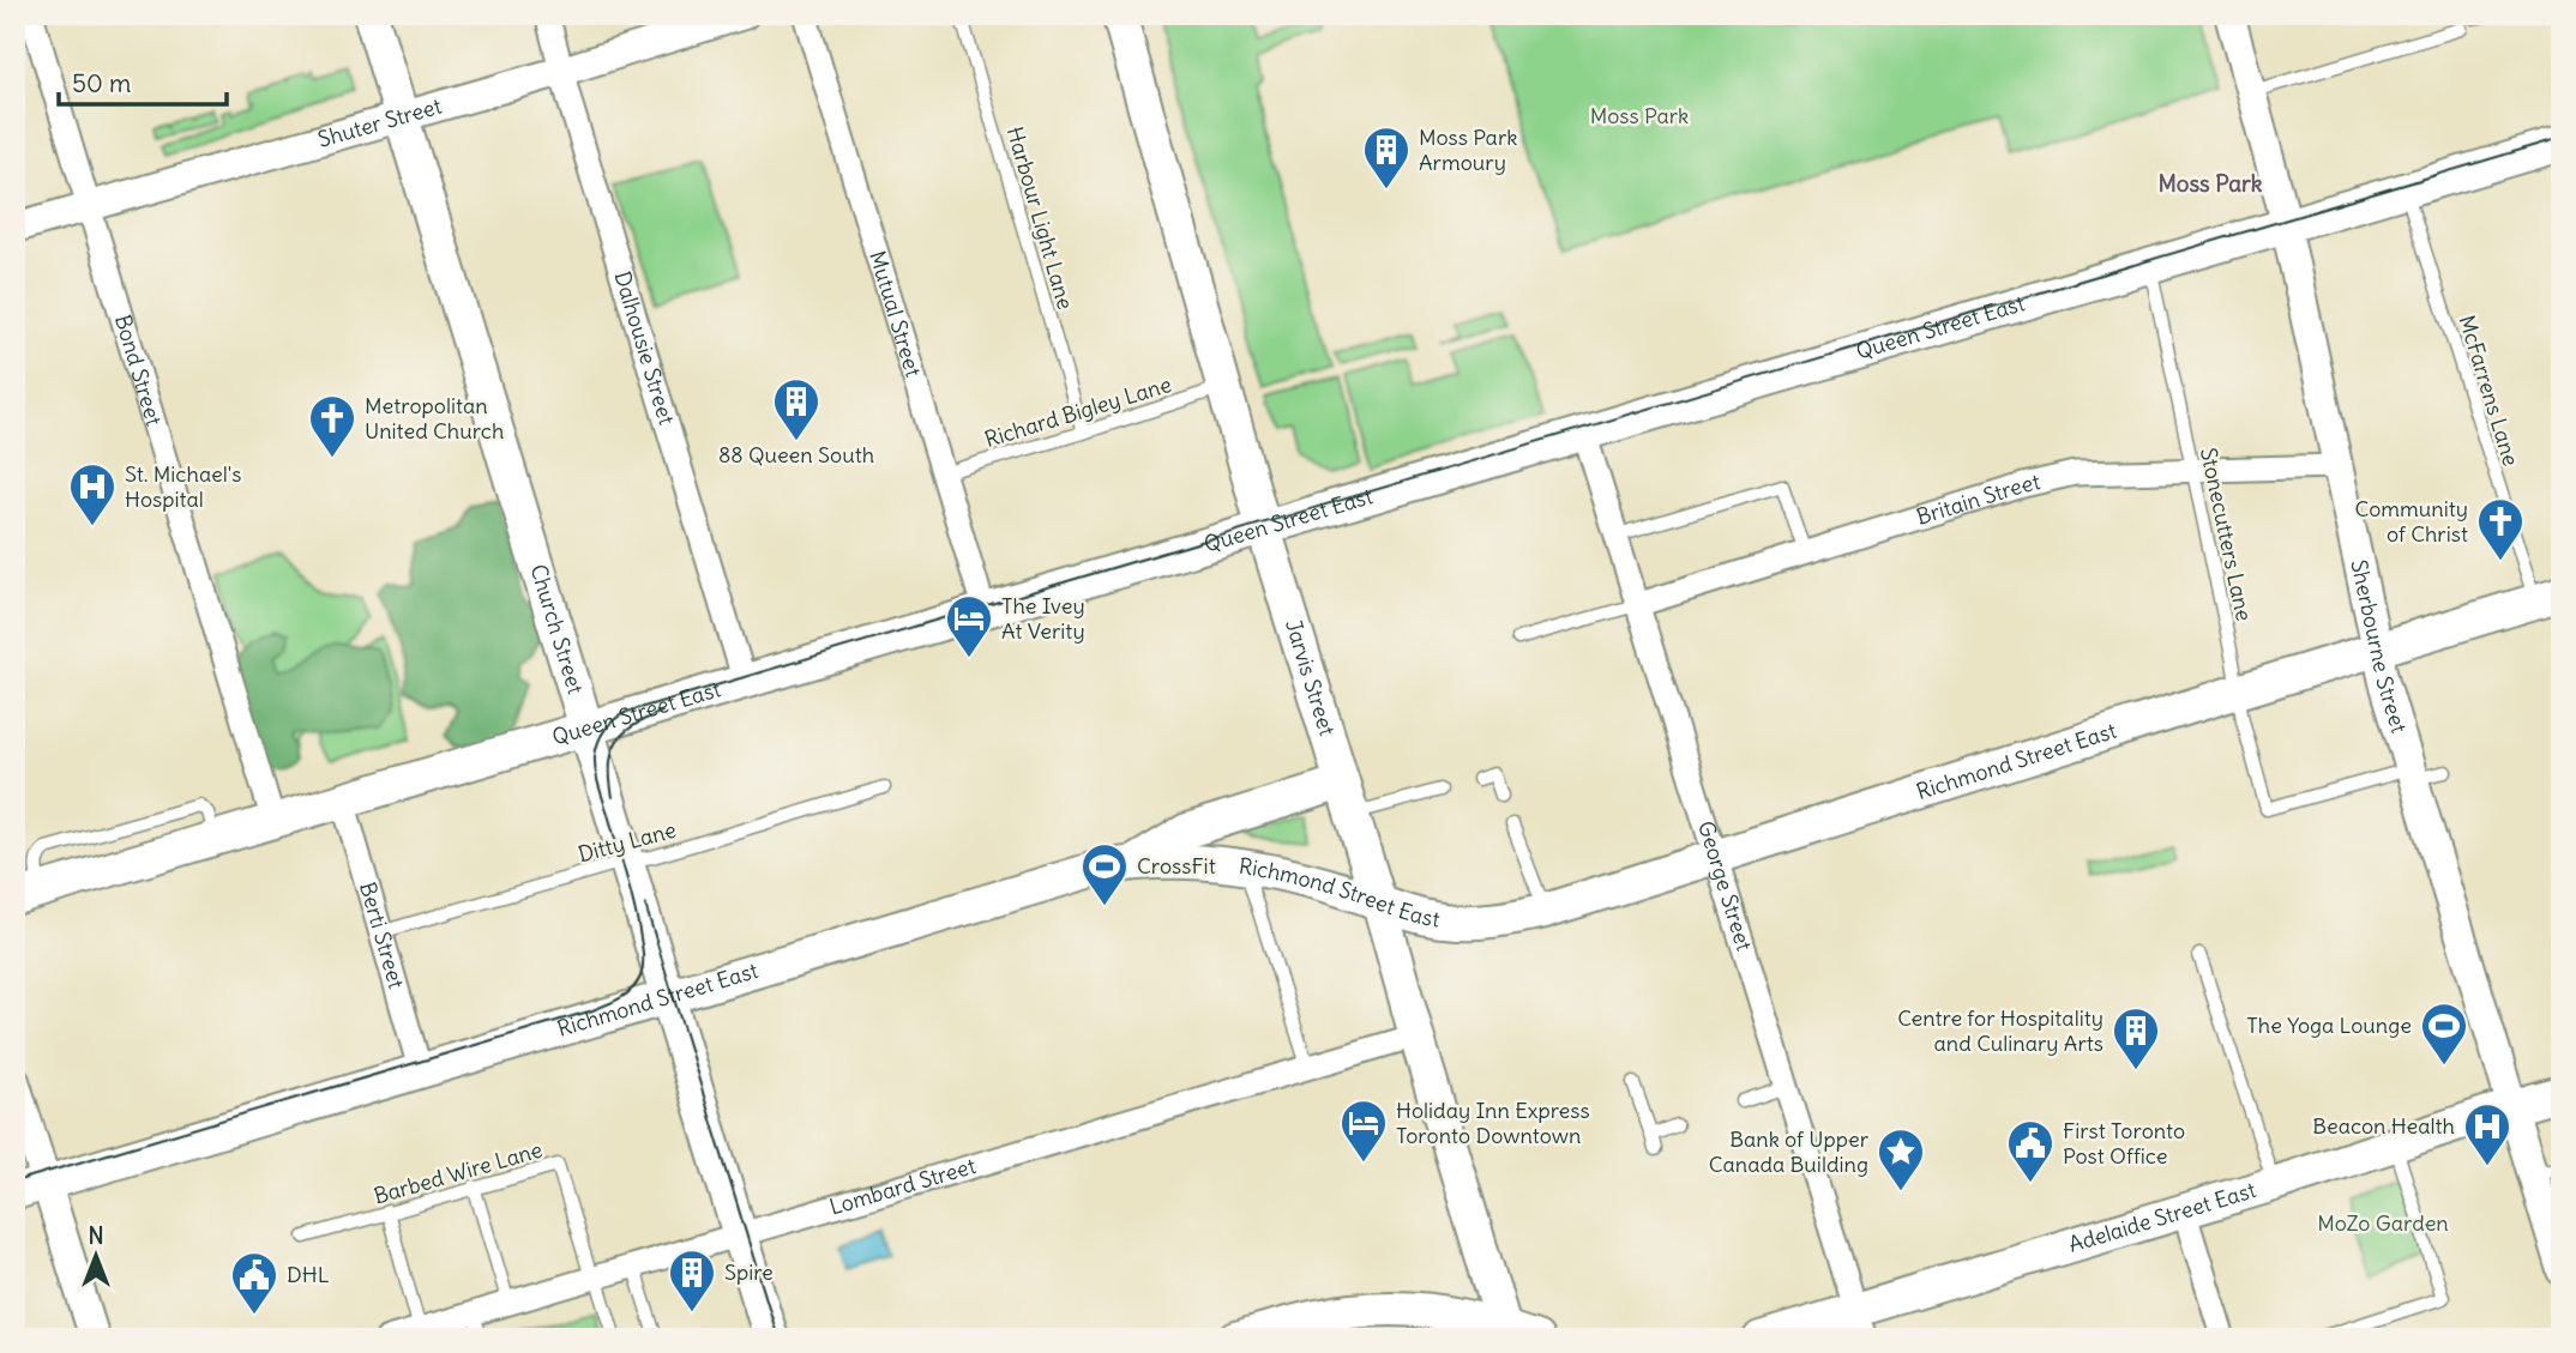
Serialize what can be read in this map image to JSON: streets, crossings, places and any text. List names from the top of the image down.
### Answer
{
  "streets": {
    "main road": [
      "Queen Street East",
      "Church Street",
      "Jarvis Street",
      "Richmond Street East",
      "Adelaide Street East"
    ],
    "street": [
      "Shuter Street",
      "Mutual Street",
      "Dalhousie Street",
      "Bond Street",
      "Britain Street",
      "Sherbourne Street",
      "George Street",
      "Berti Street",
      "Lombard Street"
    ],
    "lane": [
      "Harbour Light Lane",
      "McFarrens Lane",
      "Richard Bigley Lane",
      "Stonecutters Lane",
      "Ditty Lane",
      "Barbed Wire Lane"
    ]
  },
  "crossings": [
    ["Shuter Street", "Dalhousie Street"],
    ["Shuter Street", "Bond Street"],
    ["Shuter Street", "Church Street"],
    ["Harbour Light Lane", "Richard Bigley Lane"],
    ["Mutual Street", "Queen Street East"],
    ["Mutual Street", "Richard Bigley Lane"],
    ["Queen Street East", "Dalhousie Street"],
    ["Queen Street East", "Bond Street"],
    ["Queen Street East", "McFarrens Lane"],
    ["Queen Street East", "Stonecutters Lane"],
    ["Queen Street East", "Church Street"],
    ["Queen Street East", "Sherbourne Street"],
    ["Queen Street East", "Jarvis Street"],
    ["Queen Street East", "George Street"],
    ["Queen Street East", "Berti Street"],
    ["McFarrens Lane", "Richmond Street East"],
    ["Richard Bigley Lane", "Jarvis Street"],
    ["Britain Street", "Stonecutters Lane"],
    ["Britain Street", "Sherbourne Street"],
    ["Britain Street", "George Street"],
    ["Stonecutters Lane", "Sherbourne Street"],
    ["Stonecutters Lane", "Richmond Street East"],
    ["Church Street", "Richmond Street East"],
    ["Church Street", "Ditty Lane"],
    ["Church Street", "Lombard Street"],
    ["Sherbourne Street", "Richmond Street East"],
    ["Sherbourne Street", "Adelaide Street East"],
    ["Jarvis Street", "Richmond Street East"],
    ["Jarvis Street", "Lombard Street"],
    ["Richmond Street East", "George Street"],
    ["Richmond Street East", "Berti Street"],
    ["Ditty Lane", "Berti Street"],
    ["George Street", "Adelaide Street East"],
    ["Barbed Wire Lane", "Lombard Street"]
  ],
  "districts": ["Moss Park"],
  "parks": ["Moss Park", "MoZo Garden"],
  "places": {
    "building": [
      "Moss Park Armoury",
      "88 Queen South",
      "Centre for Hospitality and Culinary Arts",
      "Spire"
    ],
    "church": ["Metropolitan United Church", "Community of Christ"],
    "hospital": ["St. Michael's Hospital", "Beacon Health"],
    "hotel": ["The Ivey At Verity", "Holiday Inn Express Toronto Downtown"],
    "sports": ["CrossFit", "The Yoga Lounge"],
    "public building": ["First Toronto Post Office", "DHL"],
    "place": ["Bank of Upper Canada Building"]
  },
  "scale_bar": "50 m",
  "north": "top"
}
